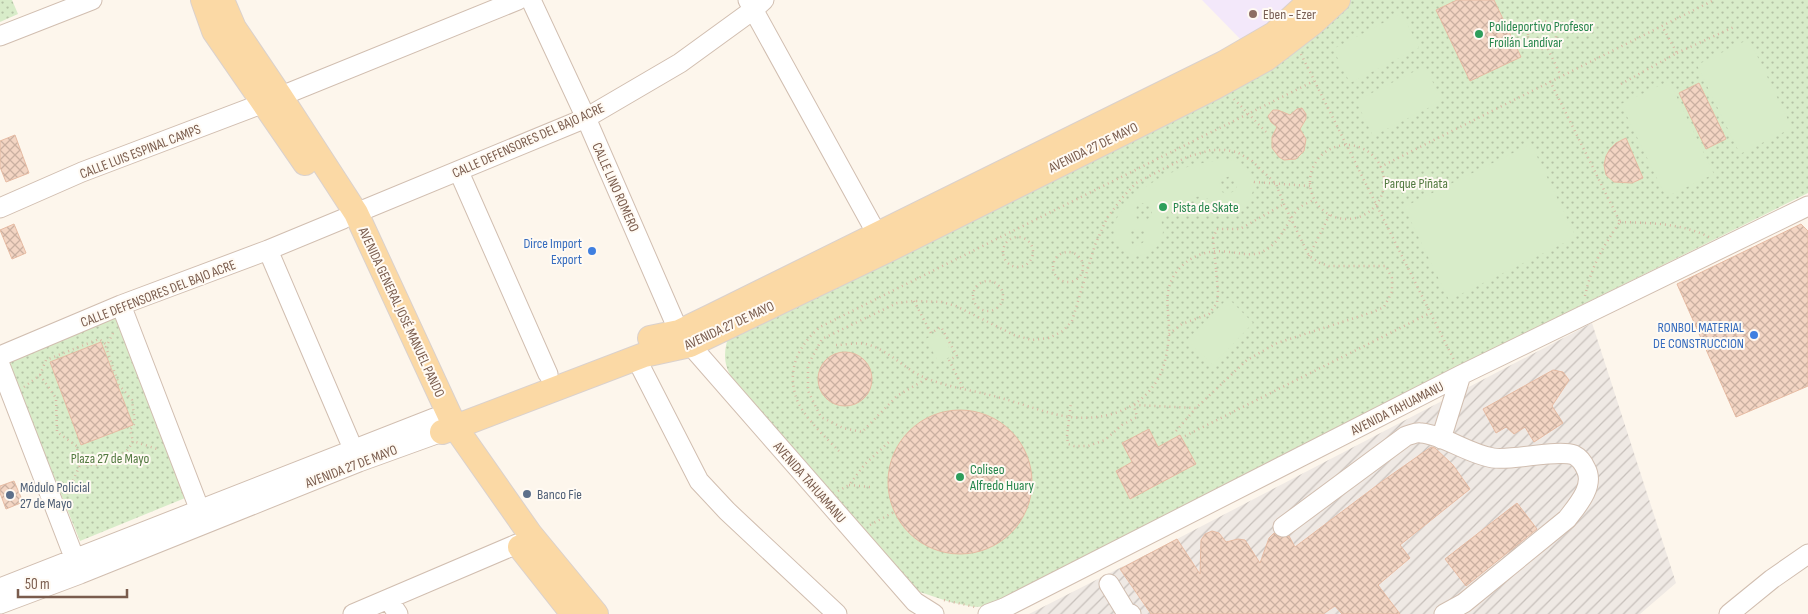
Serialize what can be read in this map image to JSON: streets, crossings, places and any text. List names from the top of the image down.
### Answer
{
  "streets": {
    "main road": ["AVENIDA 27 DE MAYO", "AVENIDA GENERAL JOSÉ MANUEL PANDO"],
    "street": [
      "CALLE DEFENSORES DEL BAJO ACRE",
      "CALLE LUIS ESPINAL CAMPS",
      "CALLE LINO ROMERO",
      "AVENIDA TAHUAMANU"
    ]
  },
  "crossings": [
    ["CALLE DEFENSORES DEL BAJO ACRE", "CALLE LINO ROMERO"],
    ["CALLE DEFENSORES DEL BAJO ACRE", "AVENIDA GENERAL JOSÉ MANUEL PANDO"],
    ["AVENIDA 27 DE MAYO", "CALLE LINO ROMERO"],
    ["AVENIDA 27 DE MAYO", "AVENIDA GENERAL JOSÉ MANUEL PANDO"],
    ["AVENIDA 27 DE MAYO", "AVENIDA TAHUAMANU"],
    ["CALLE LUIS ESPINAL CAMPS", "AVENIDA GENERAL JOSÉ MANUEL PANDO"],
    ["CALLE LINO ROMERO", "AVENIDA TAHUAMANU"]
  ],
  "parks": ["Parque Piñata", "Plaza 27 de Mayo"],
  "places": [
    "Eben - Ezer",
    "Polideportivo Profesor Froilán Landívar",
    "Pista de Skate",
    "Dirce Import Export",
    "RONBOL MATERIAL DE CONSTRUCCION",
    "Coliseo Alfredo Huary",
    "Banco Fie",
    "Módulo Policial 27 de Mayo"
  ],
  "scale_bar": "50 m"
}
